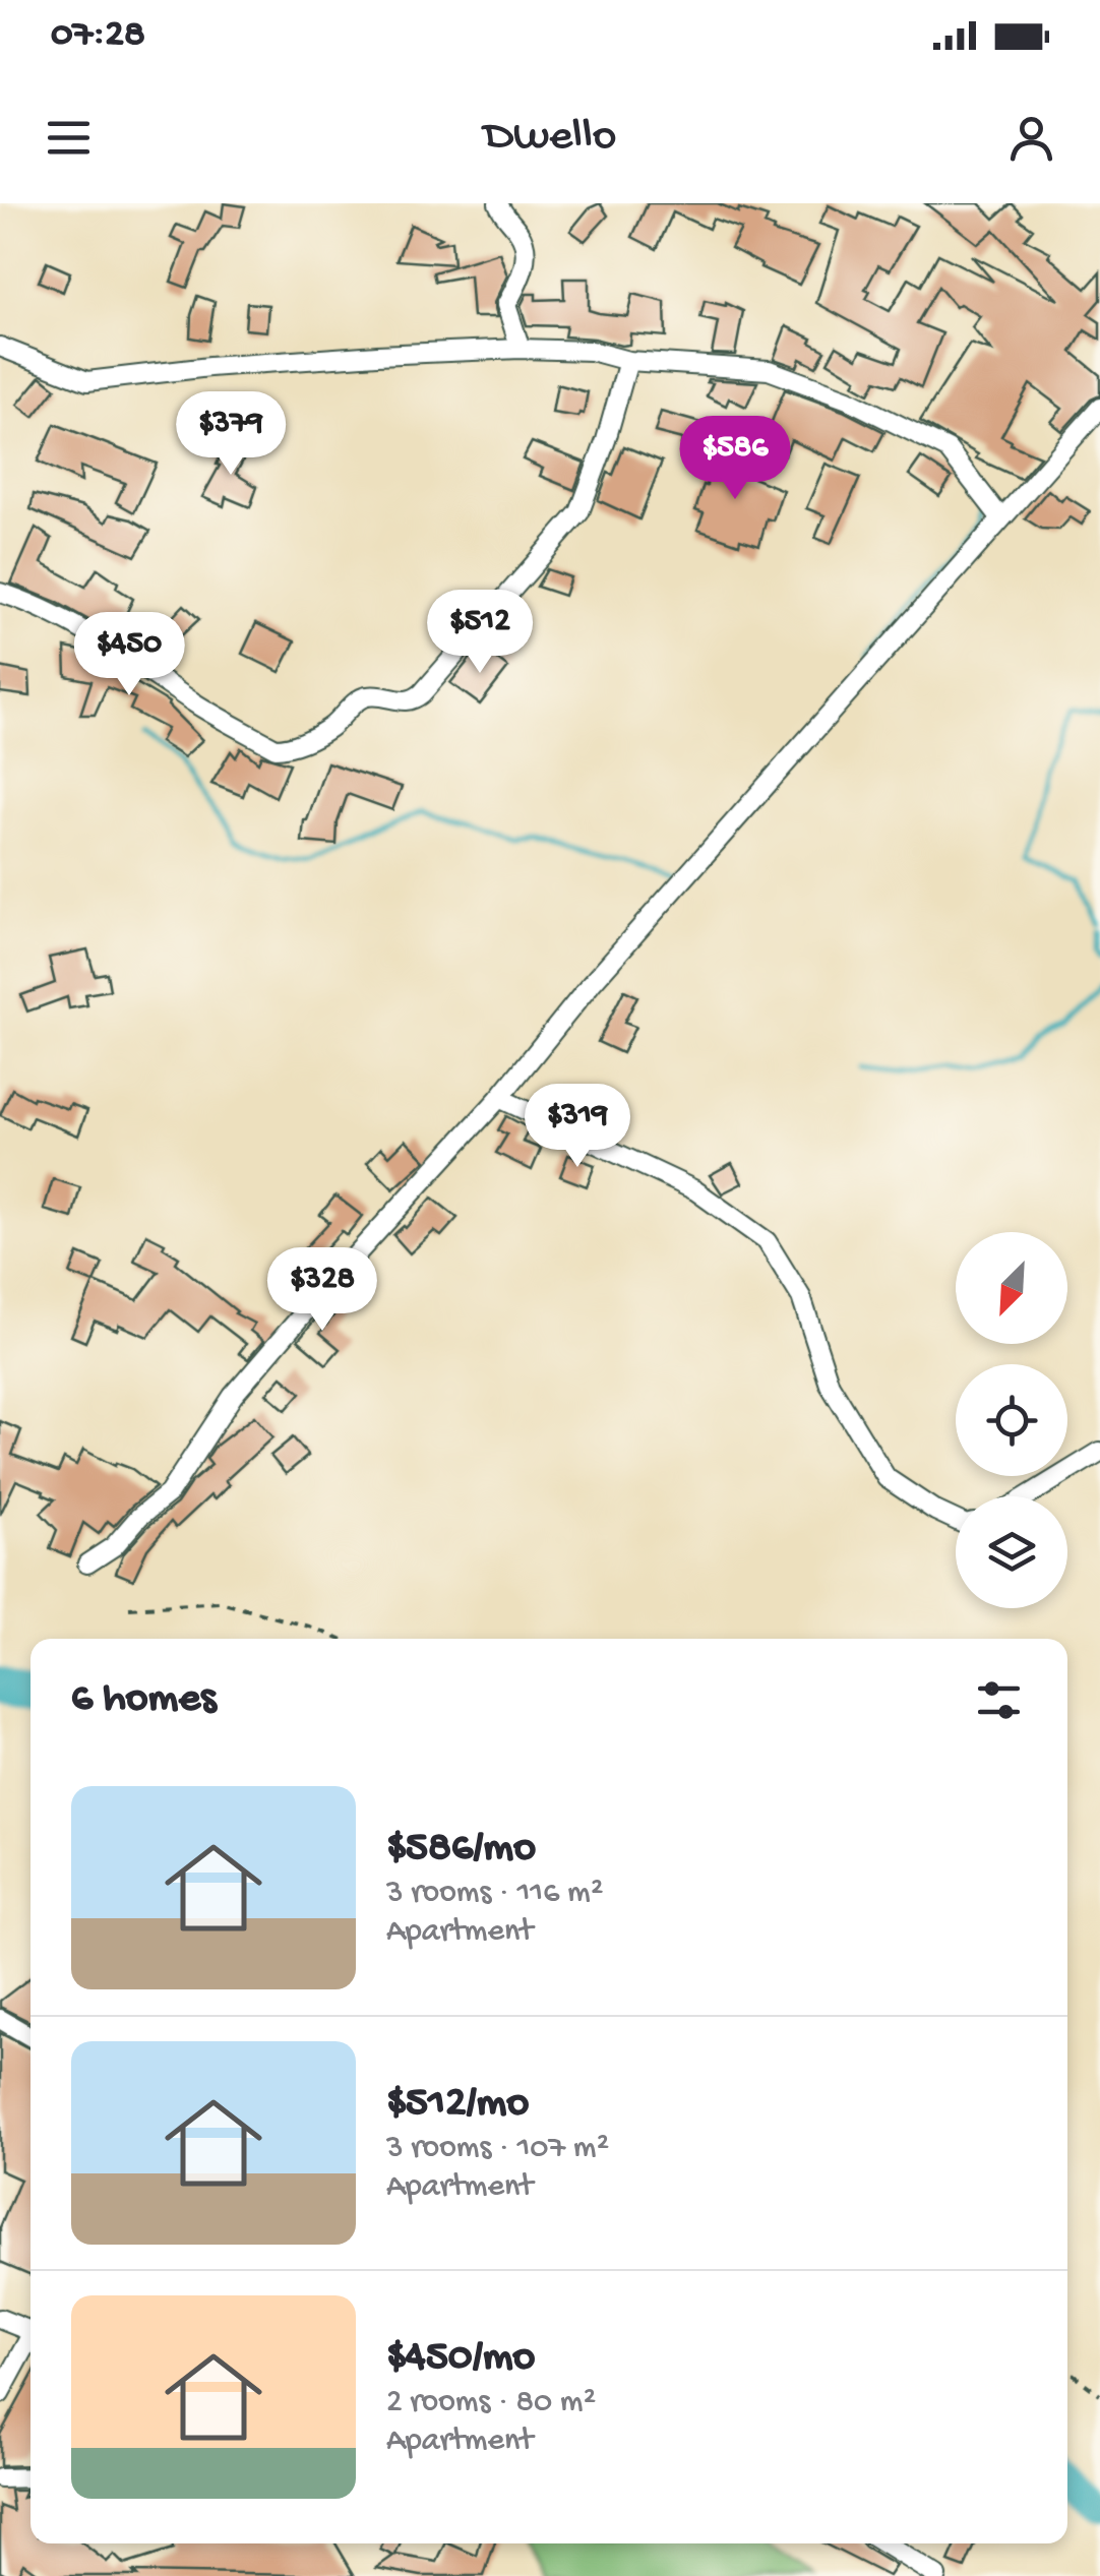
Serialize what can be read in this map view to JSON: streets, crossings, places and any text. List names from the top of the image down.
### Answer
{
  "north": "bottom left",
  "page": {
    "status": "07:28",
    "header": "Dwello",
    "price": [
      "$379",
      "$586",
      "$512",
      "$450",
      "$319",
      "$328"
    ],
    "heading": "6 homes",
    "list": [
      {
        "name": "$586/mo",
        "note": "3 rooms · 116 m² · Apartment"
      },
      {
        "name": "$512/mo",
        "note": "3 rooms · 107 m² · Apartment"
      },
      {
        "name": "$450/mo",
        "note": "2 rooms · 80 m² · Apartment"
      }
    ]
  }
}
